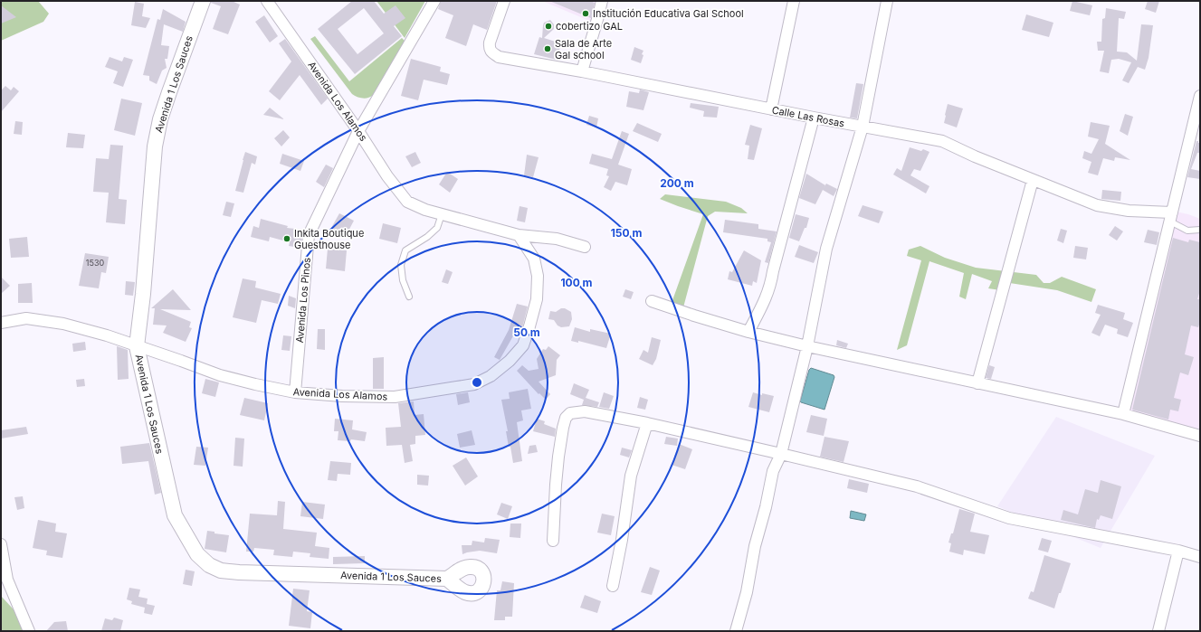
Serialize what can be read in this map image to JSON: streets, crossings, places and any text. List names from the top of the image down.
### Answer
{
  "streets": {
    "street": [
      "Avenida 1 Los Sauces",
      "Avenida Los Alamos",
      "Calle Las Rosas",
      "Avenida Los Pinos"
    ]
  },
  "crossings": [
    ["Avenida 1 Los Sauces", "Avenida Los Alamos"],
    ["Avenida Los Alamos", "Avenida Los Pinos"]
  ],
  "places": [
    "Institución Educativa Gal School",
    "cobertizo GAL",
    "Sala de Arte Gal school",
    "Inkita Boutique Guesthouse"
  ],
  "house_numbers": ["1530"],
  "rings": [
    "200 m",
    "150 m",
    "100 m",
    "50 m"
  ]
}
